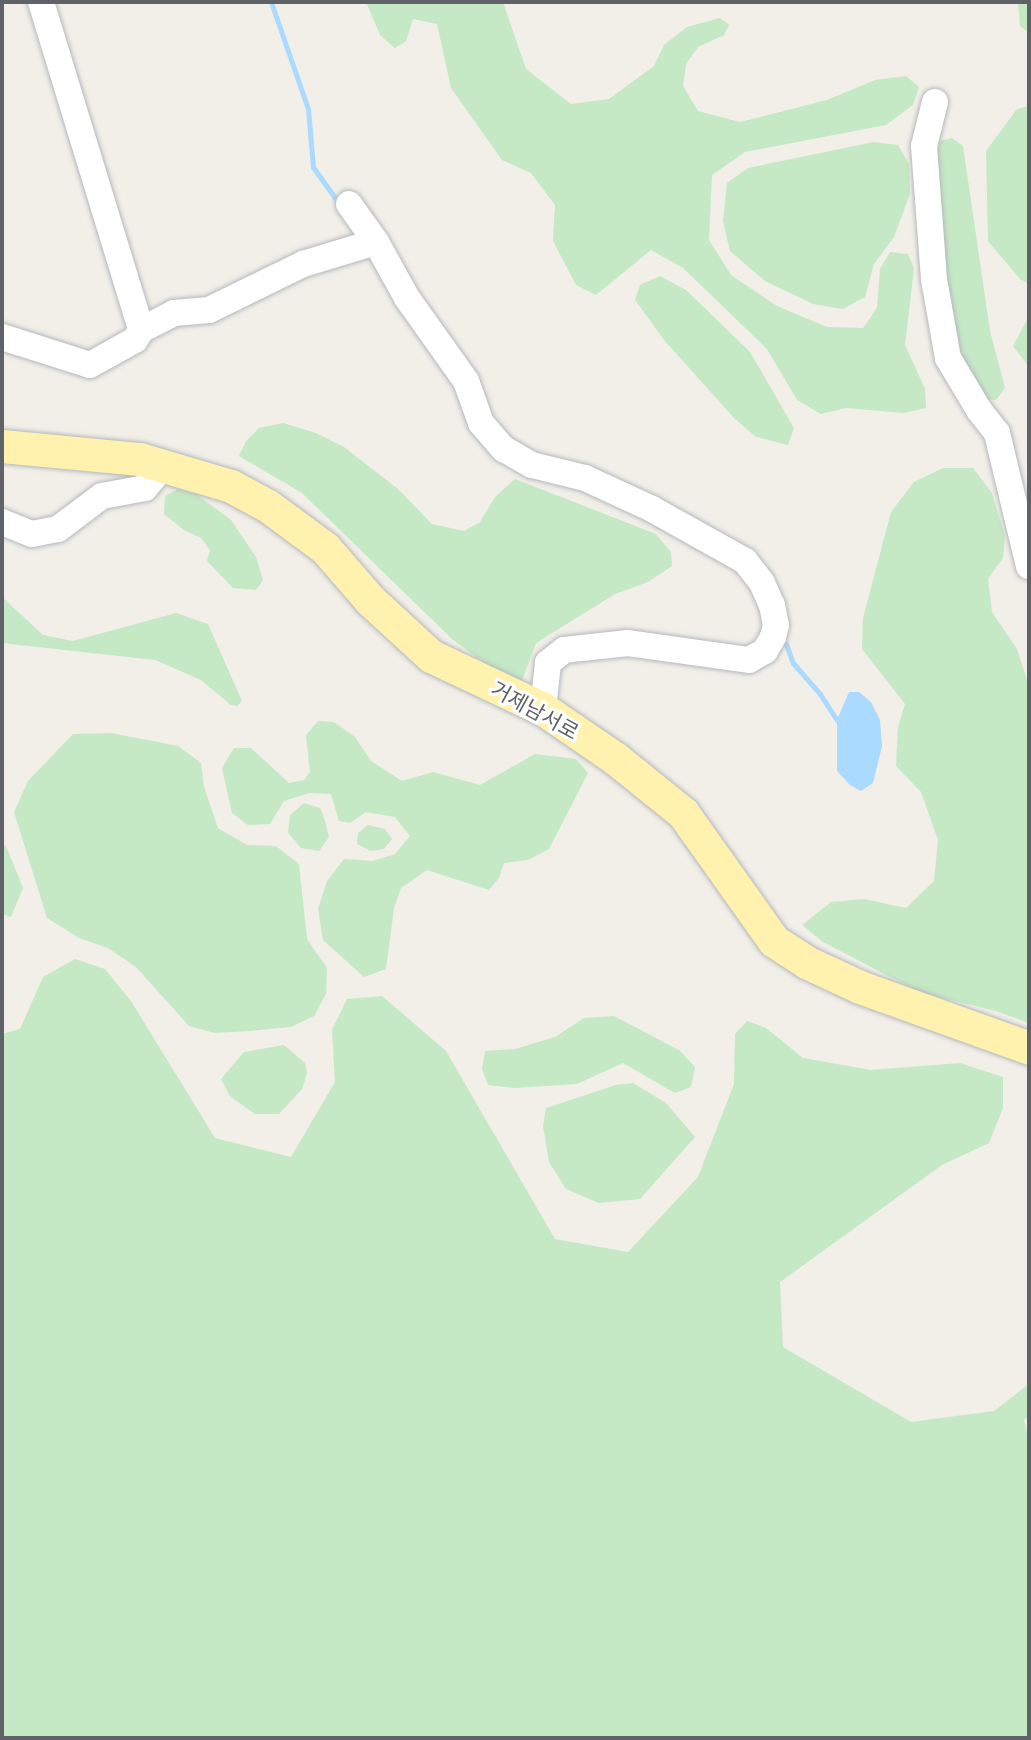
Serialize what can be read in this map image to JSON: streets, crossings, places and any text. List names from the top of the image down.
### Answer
{
  "streets": {
    "main road": ["거제남서로"]
  }
}
